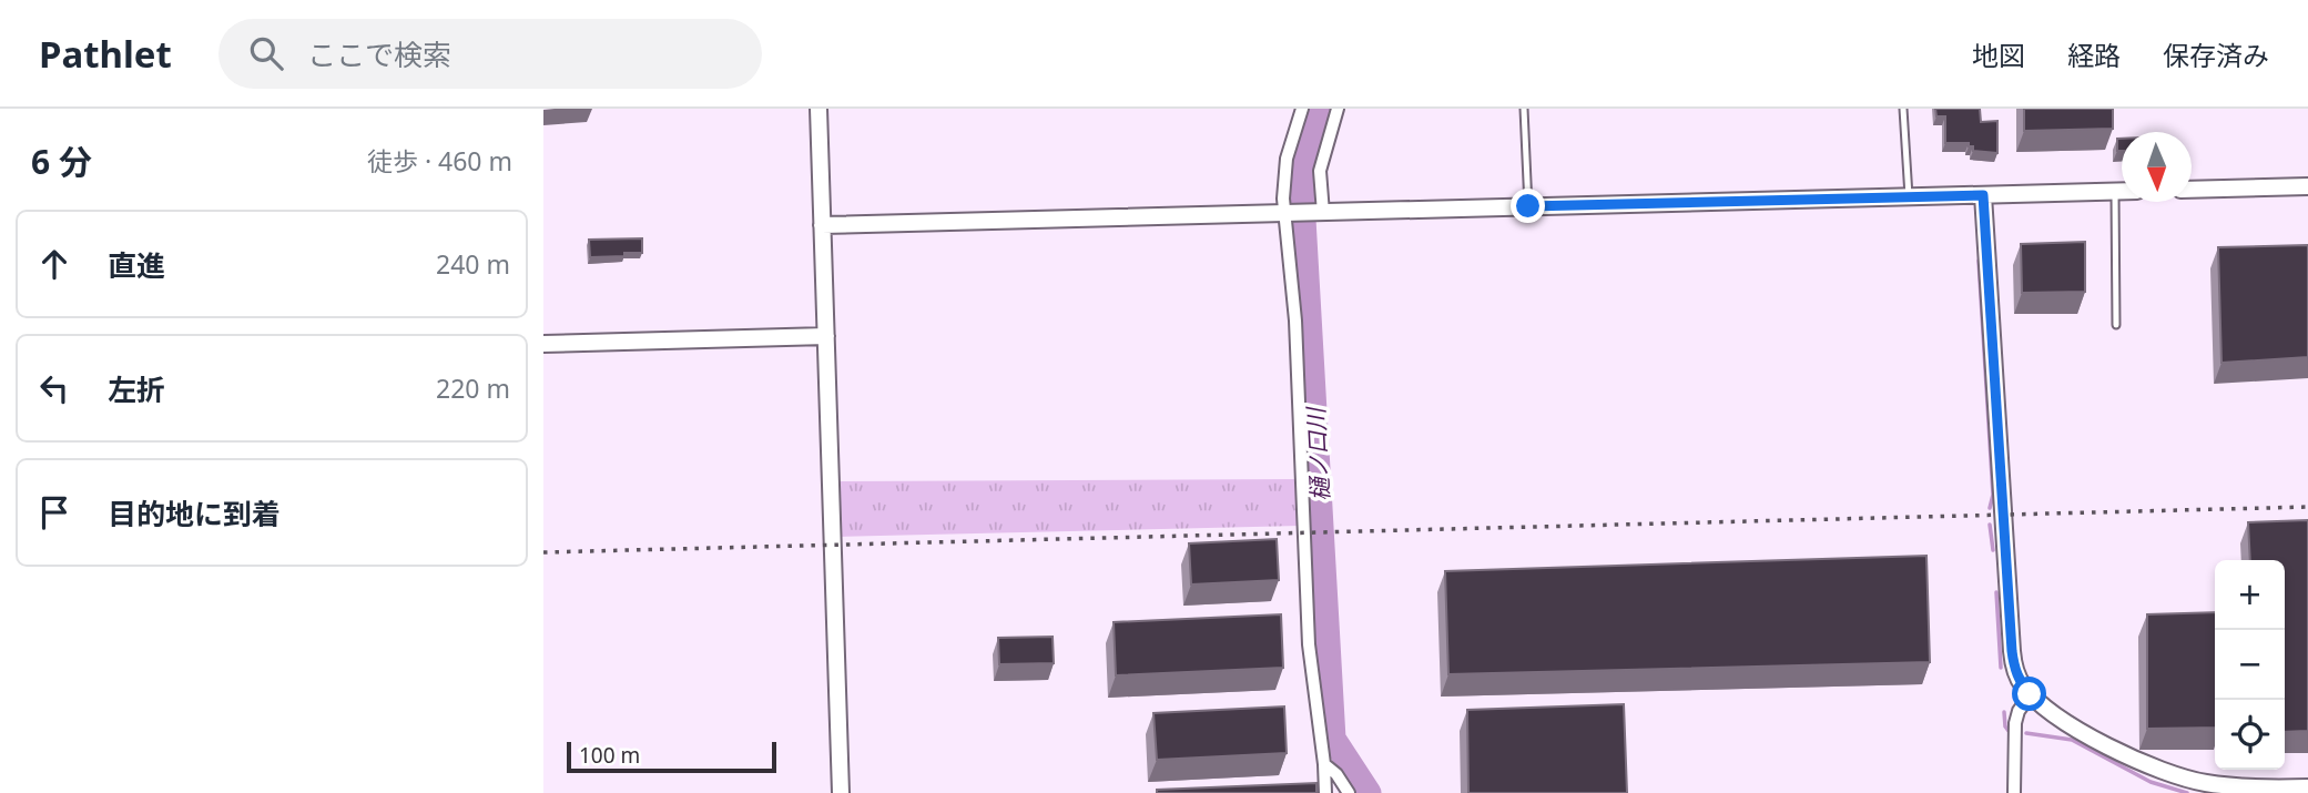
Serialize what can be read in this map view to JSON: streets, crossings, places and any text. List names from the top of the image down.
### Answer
{
  "water": ["樋ノ口川"],
  "scale_bar": "100 m",
  "north": "bottom",
  "page": {
    "header": "Pathlet",
    "search": "ここで検索",
    "nav": ["地図", "経路", "保存済み"],
    "heading": ["6 分", "徒歩 · 460 m"],
    "list": [
      ["直進", "240 m"],
      ["左折", "220 m"],
      "目的地に到着"
    ],
    "map_buttons": ["+", "−"],
    "scale": "100 m"
  }
}
